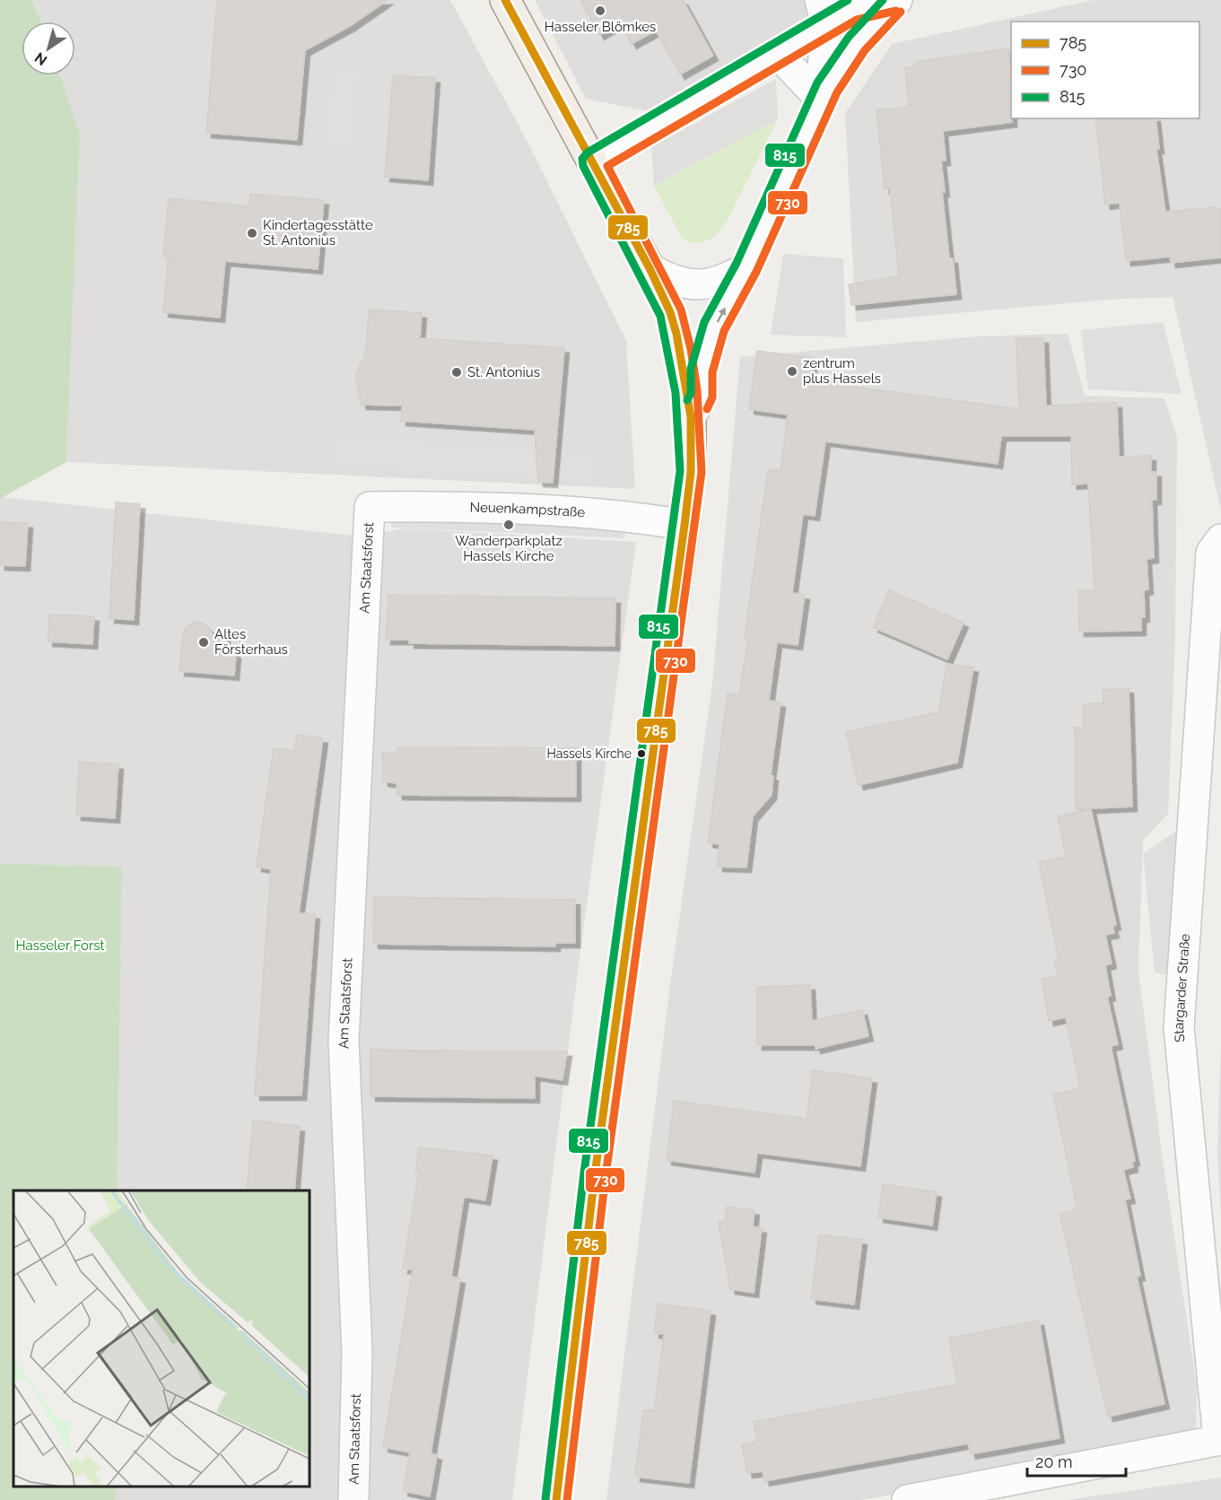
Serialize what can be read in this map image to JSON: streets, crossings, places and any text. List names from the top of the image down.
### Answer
{
  "streets": {
    "street": ["Neuenkampstraße", "Am Staatsforst", "Stargarder Straße"]
  },
  "crossings": [
    ["Neuenkampstraße", "Am Staatsforst"]
  ],
  "parks": ["Hasseler Forst"],
  "places": [
    "Hasseler Blömkes",
    "Kindertagesstätte St. Antonius",
    "zentrum plus Hassels",
    "St. Antonius",
    "Wanderparkplatz Hassels Kirche",
    "Altes Försterhaus",
    "Hassels Kirche"
  ],
  "lines": ["transit line 785", "transit line 815", "transit line 730"],
  "legend": ["785", "730", "815"],
  "scale_bar": "20 m",
  "north": "bottom left"
}
